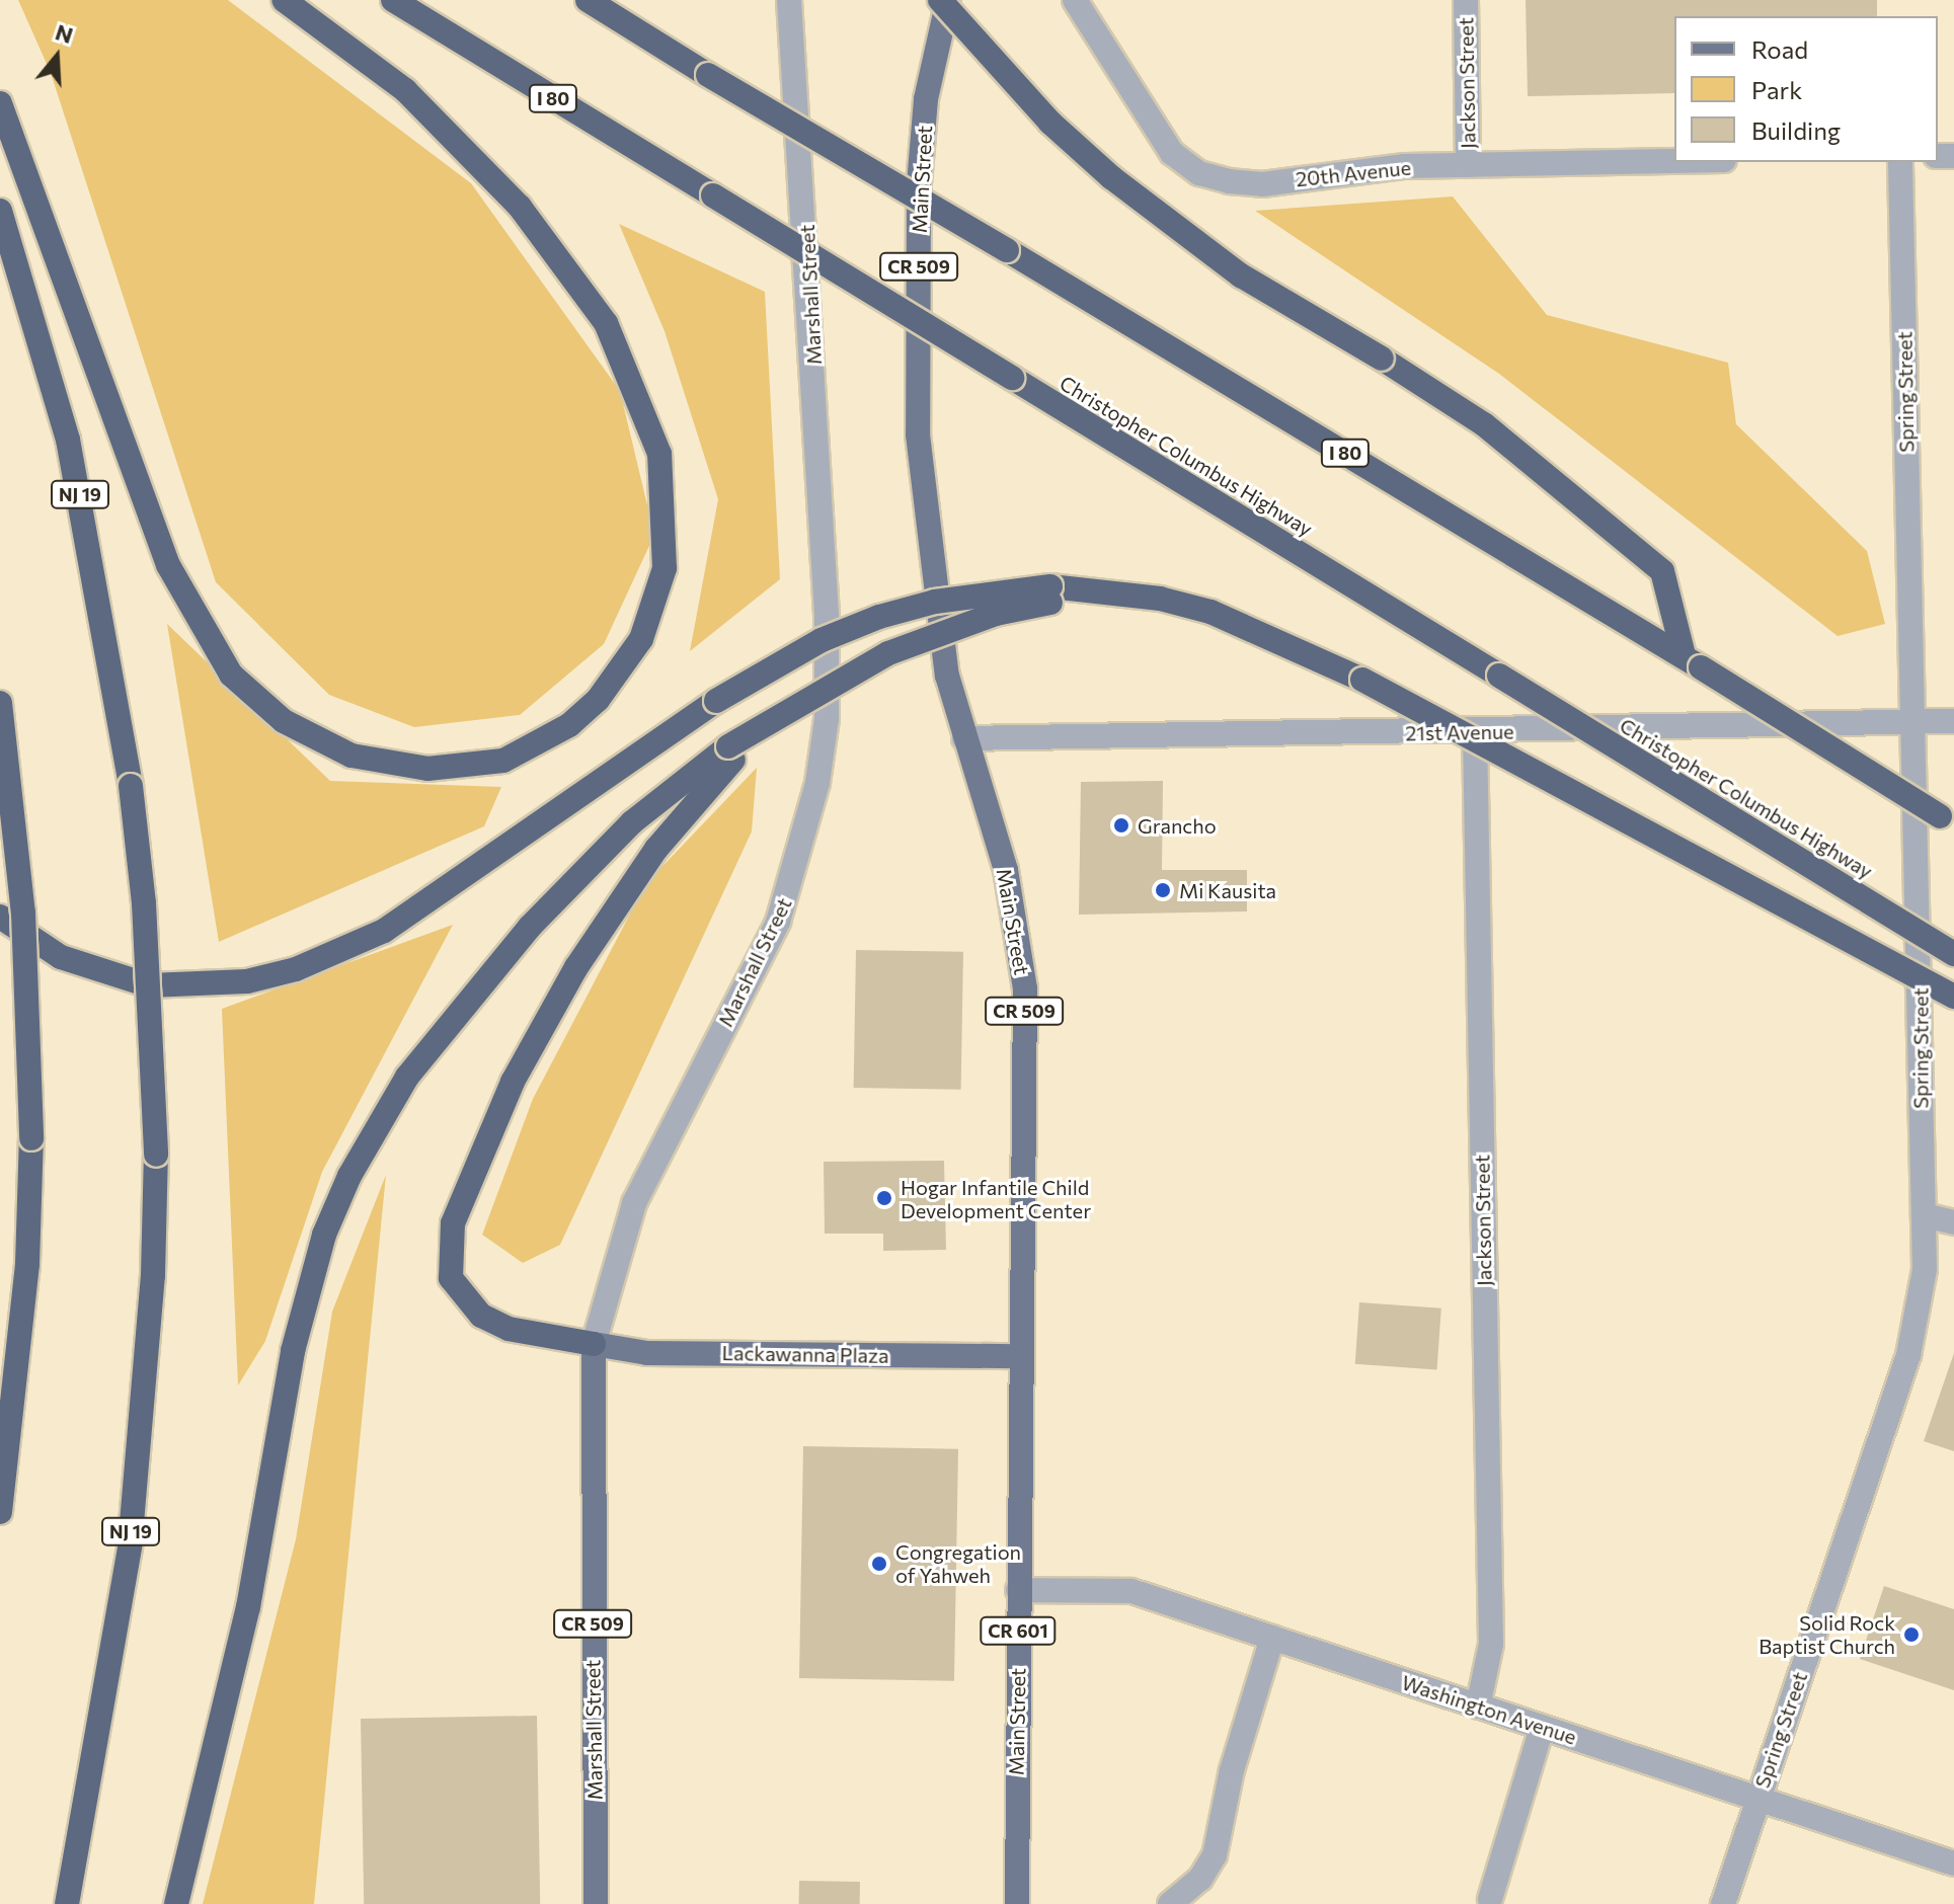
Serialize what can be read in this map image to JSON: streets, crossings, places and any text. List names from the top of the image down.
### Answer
{
  "streets": {
    "highway": ["I 80", "Christopher Columbus Highway", "NJ 19"],
    "main road": [
      "Main Street",
      "CR 509",
      "Marshall Street",
      "Lackawanna Plaza",
      "CR 601"
    ],
    "street": [
      "Jackson Street",
      "20th Avenue",
      "Spring Street",
      "21st Avenue",
      "Washington Avenue"
    ]
  },
  "crossings": [
    ["Jackson Street", "20th Avenue"],
    ["Jackson Street", "21st Avenue"],
    ["Jackson Street", "Washington Avenue"],
    ["Main Street", "21st Avenue"],
    ["Main Street", "Lackawanna Plaza"],
    ["Main Street", "Washington Avenue"],
    ["Marshall Street", "Lackawanna Plaza"],
    ["Spring Street", "21st Avenue"],
    ["Spring Street", "Washington Avenue"]
  ],
  "places": [
    "Grancho",
    "Mi Kausita",
    "Hogar Infantile Child Development Center",
    "Congregation of Yahweh",
    "Solid Rock Baptist Church"
  ],
  "legend": ["Road", "Park", "Building"],
  "north": "top"
}
